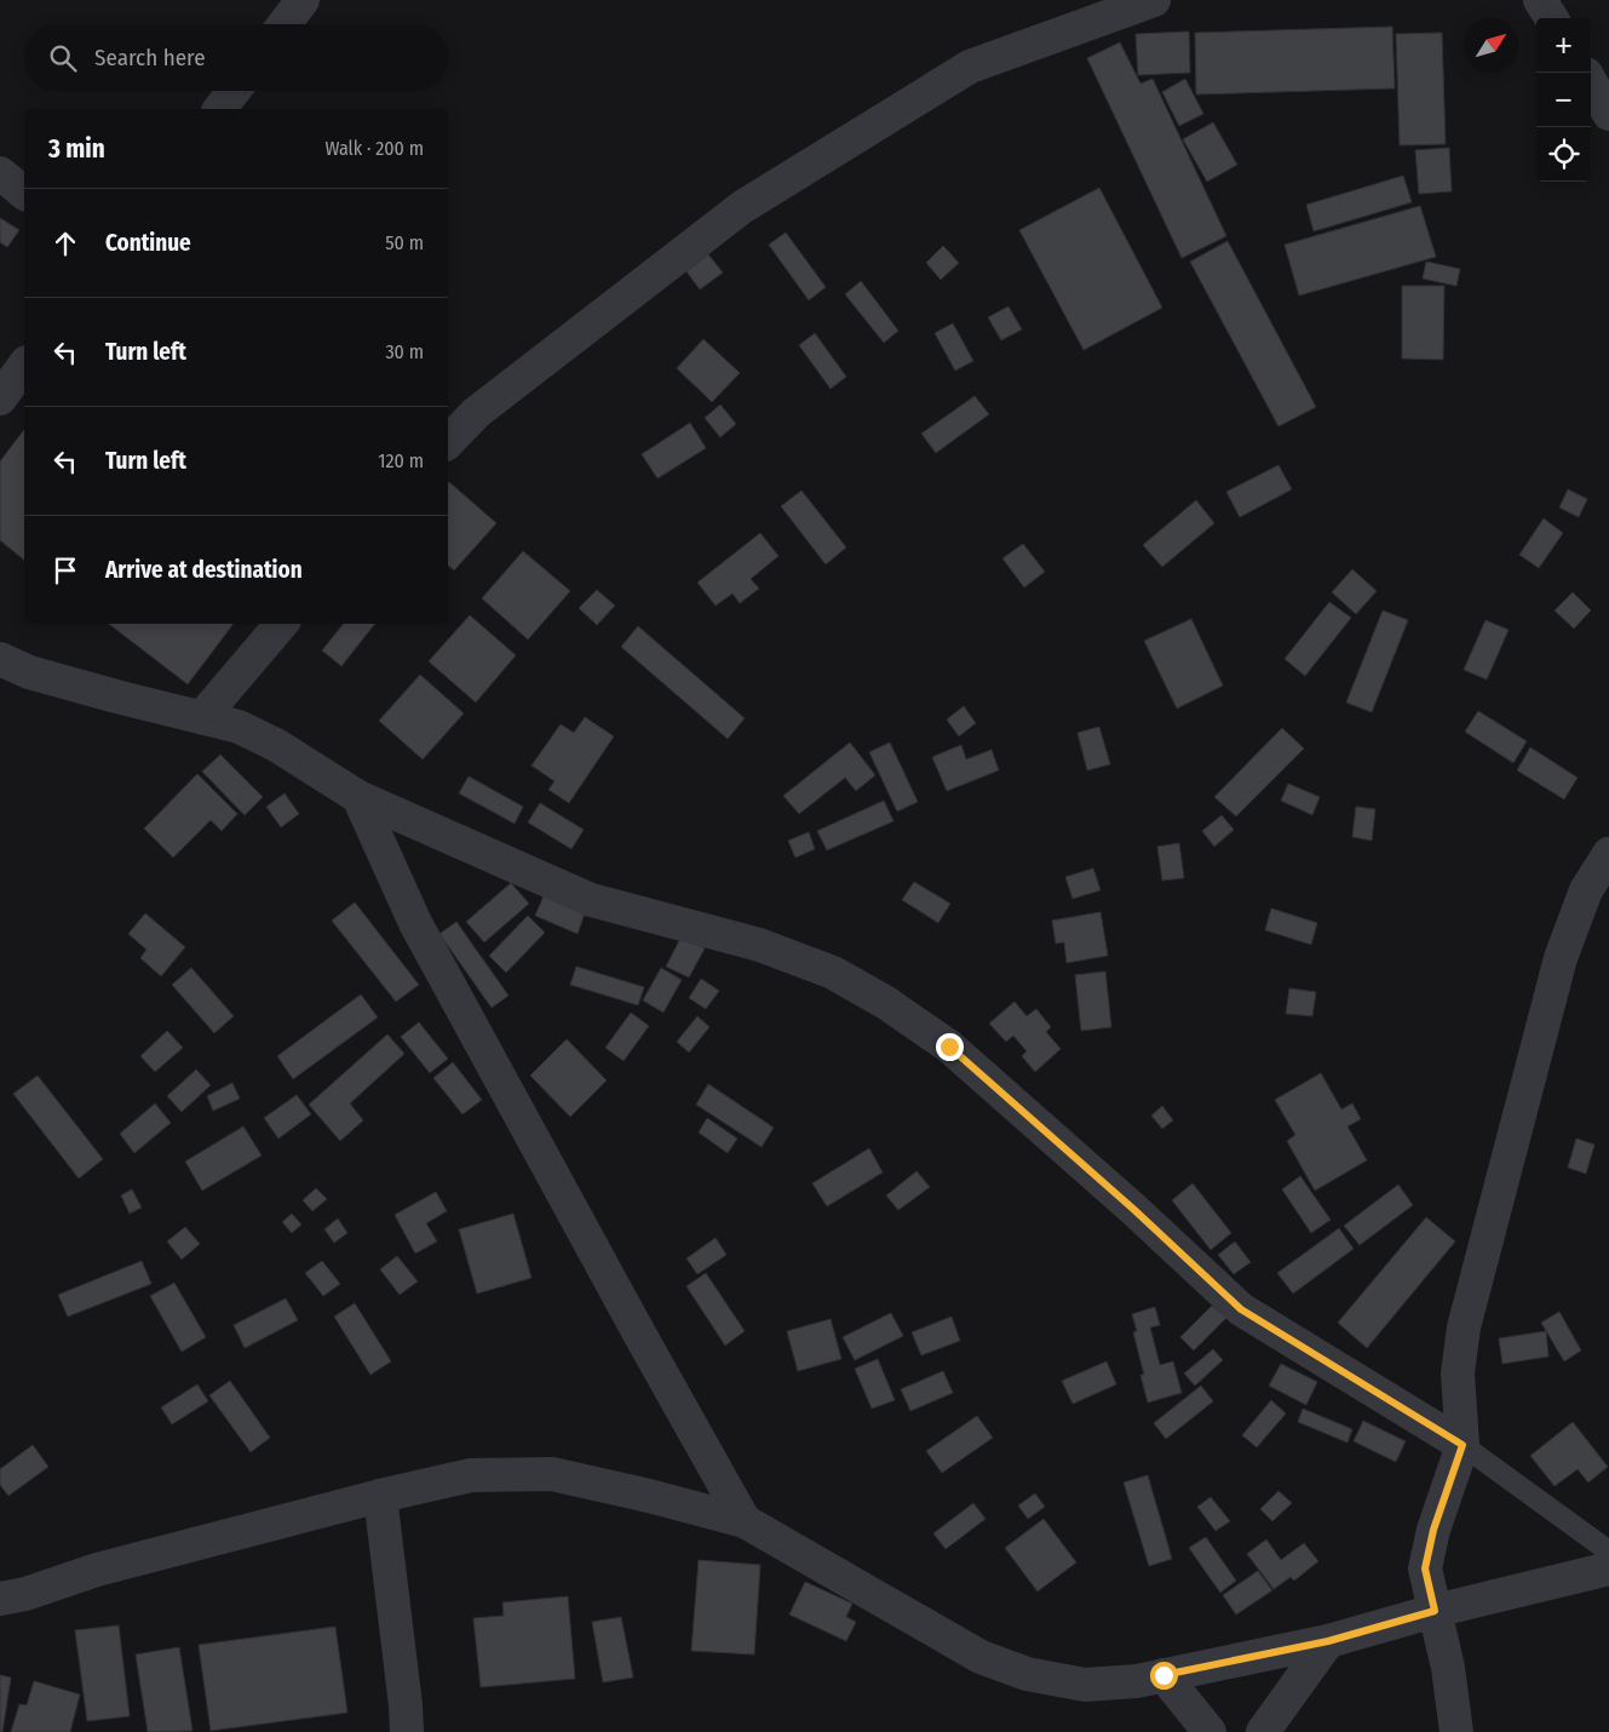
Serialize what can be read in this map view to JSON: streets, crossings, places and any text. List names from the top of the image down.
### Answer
{
  "north": "top right",
  "page": {
    "map_buttons": ["+", "−"],
    "search": "Search here",
    "heading": ["3 min", "Walk · 200 m"],
    "list": [
      ["Continue", "50 m"],
      ["Turn left", "30 m"],
      ["Turn left", "120 m"],
      "Arrive at destination"
    ]
  }
}
